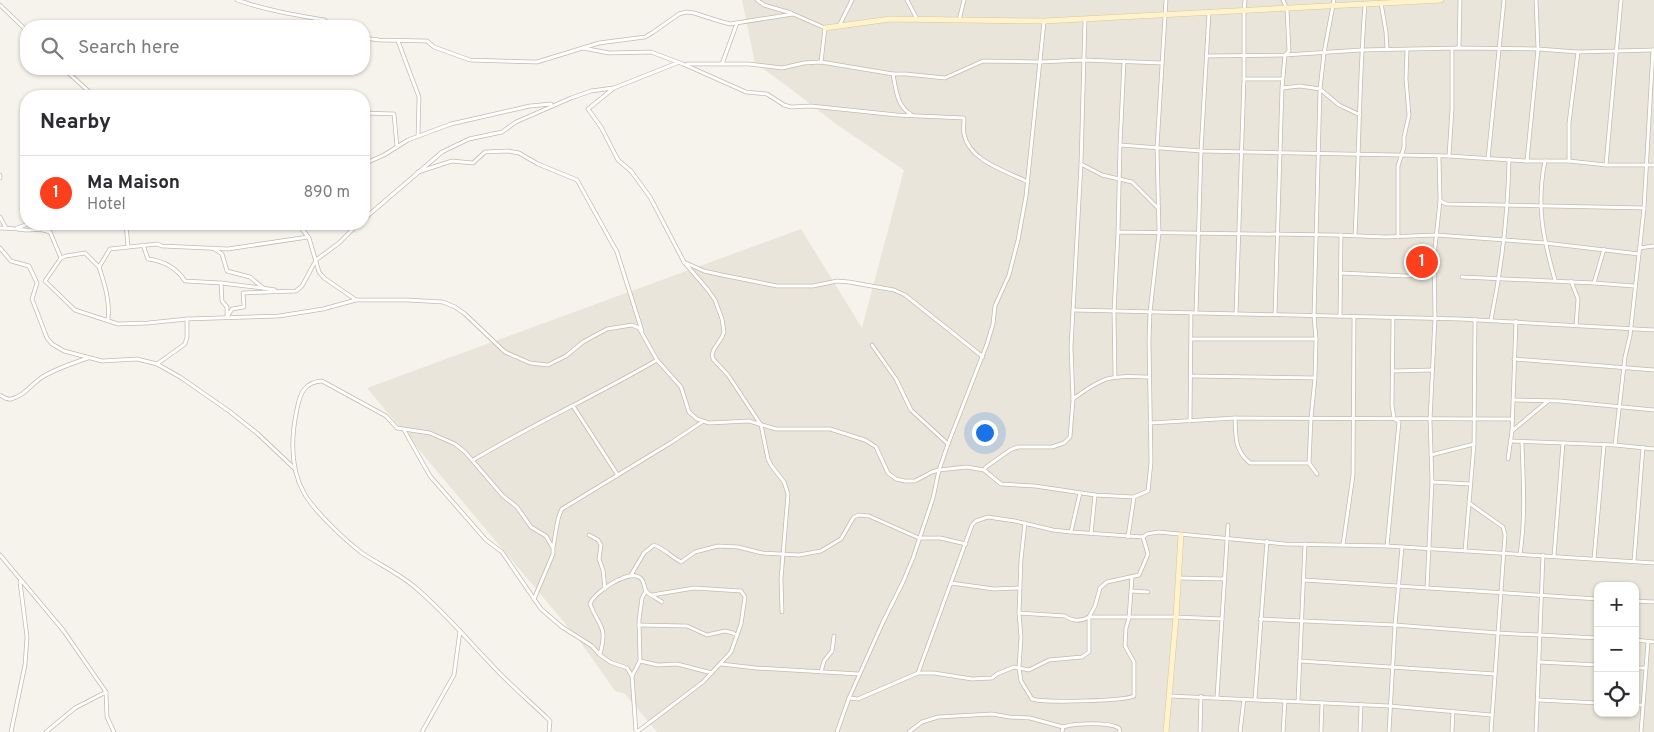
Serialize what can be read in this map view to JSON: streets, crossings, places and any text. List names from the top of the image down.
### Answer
{
  "page": {
    "search": "Search here",
    "heading": "Nearby",
    "list": [
      {
        "mark": "1",
        "name": "Ma Maison",
        "note": "Hotel",
        "value": "890 m"
      }
    ],
    "pins": "1",
    "map_buttons": ["+", "−"]
  }
}
